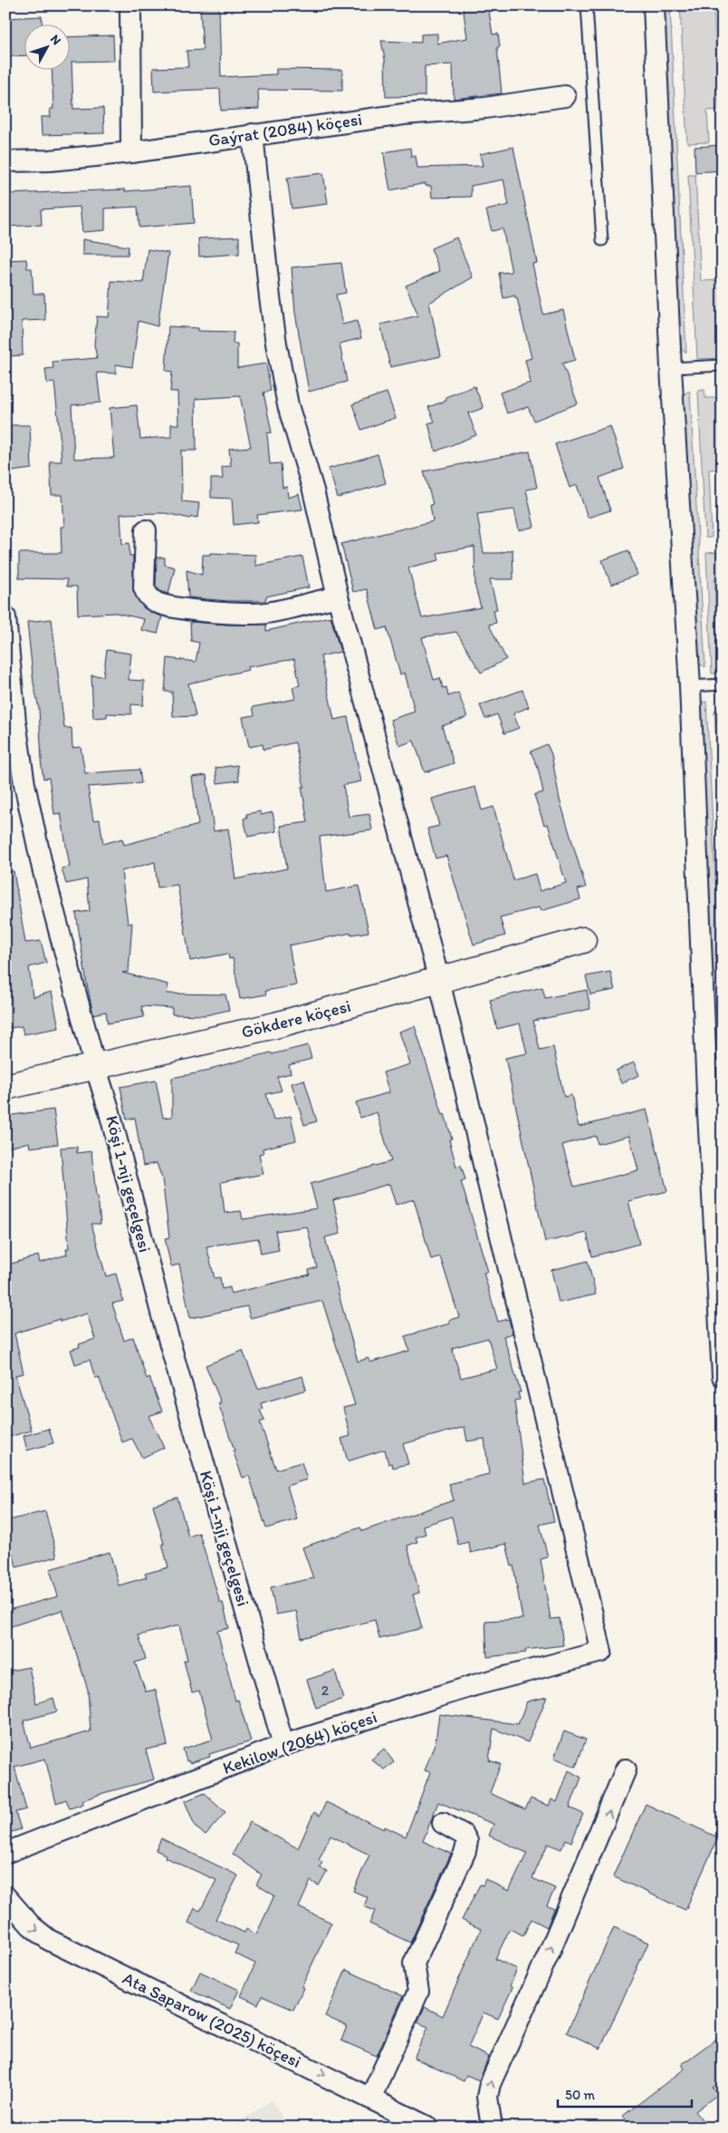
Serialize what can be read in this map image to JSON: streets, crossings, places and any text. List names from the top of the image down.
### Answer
{
  "streets": {
    "street": [
      "Gaýrat (2084) köçesi",
      "Gökdere köçesi",
      "Köşi 1-nji geçelgesi",
      "Kekilow (2064) köçesi",
      "Ata Saparow (2025) köçesi"
    ]
  },
  "crossings": [
    ["Gökdere köçesi", "Köşi 1-nji geçelgesi"],
    ["Gökdere köçesi", "Kekilow (2064) köçesi"],
    ["Köşi 1-nji geçelgesi", "Kekilow (2064) köçesi"]
  ],
  "one_way": ["Ata Saparow (2025) köçesi"],
  "house_numbers": ["2"],
  "scale_bar": "50 m",
  "north": "top right"
}
